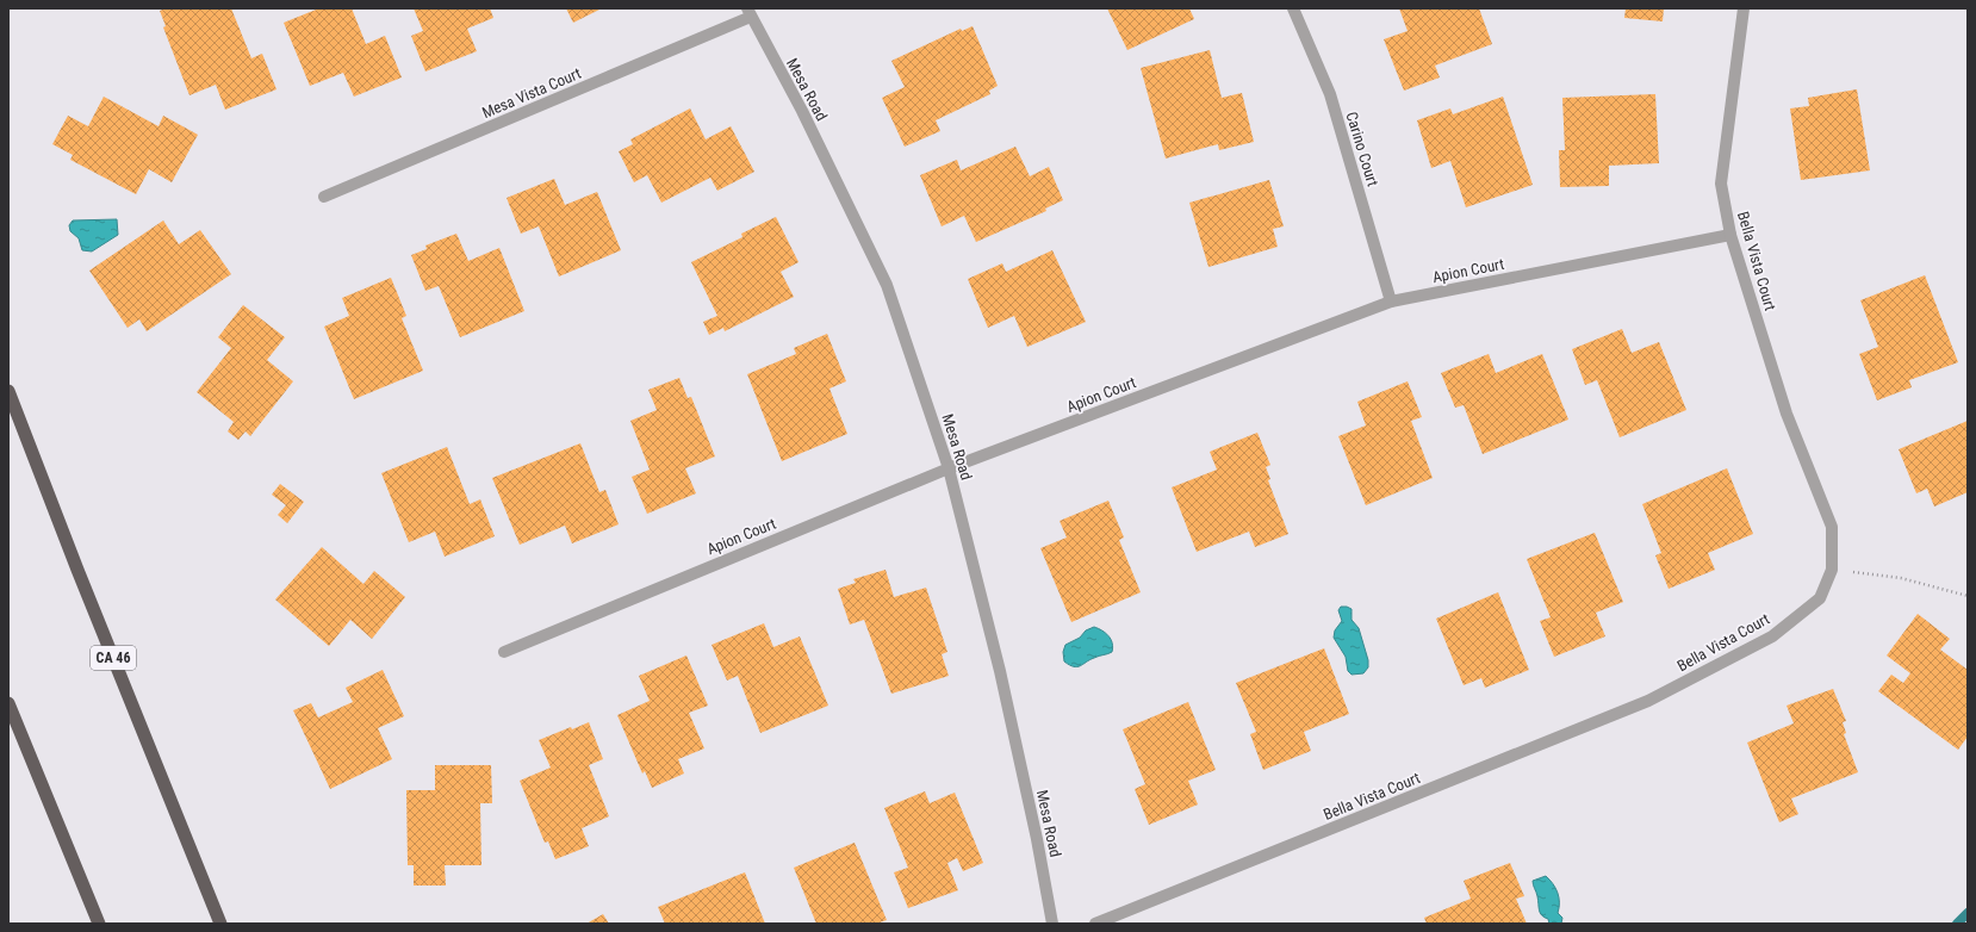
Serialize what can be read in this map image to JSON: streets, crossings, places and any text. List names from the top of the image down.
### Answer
{
  "streets": {
    "highway": ["CA 46"],
    "street": [
      "Mesa Road",
      "Mesa Vista Court",
      "Carino Court",
      "Bella Vista Court",
      "Apion Court"
    ]
  },
  "crossings": [
    ["Mesa Road", "Mesa Vista Court"],
    ["Mesa Road", "Apion Court"],
    ["Carino Court", "Apion Court"],
    ["Bella Vista Court", "Apion Court"]
  ]
}
